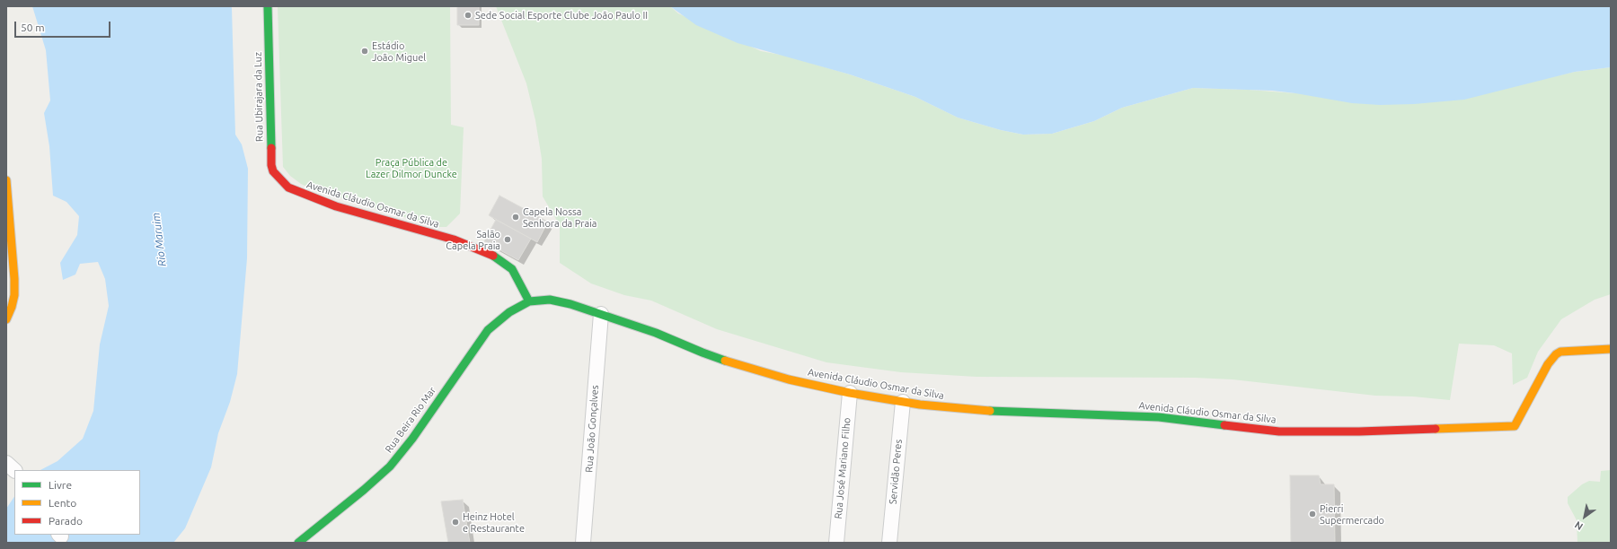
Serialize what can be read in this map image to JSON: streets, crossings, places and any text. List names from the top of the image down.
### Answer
{
  "streets": {
    "street": [
      "Rua Ubirajara da Luz",
      "Avenida Cláudio Osmar da Silva",
      "Rua Beira Rio Mar",
      "Rua João Gonçalves",
      "Rua José Mariano Filho",
      "Servidão Peres"
    ]
  },
  "crossings": [
    ["Rua Ubirajara da Luz", "Avenida Cláudio Osmar da Silva"],
    ["Avenida Cláudio Osmar da Silva", "Rua Beira Rio Mar"],
    ["Avenida Cláudio Osmar da Silva", "Rua João Gonçalves"],
    ["Avenida Cláudio Osmar da Silva", "Rua José Mariano Filho"],
    ["Avenida Cláudio Osmar da Silva", "Servidão Peres"]
  ],
  "water": ["Rio Maruim"],
  "parks": ["Praça Pública de Lazer Dilmor Duncke"],
  "places": [
    "Sede Social Esporte Clube João Paulo II",
    "Estádio João Miguel",
    "Capela Nossa Senhora da Praia",
    "Salão Capela Praia",
    "Pierri Supermercado",
    "Heinz Hotel e Restaurante"
  ],
  "legend": ["Livre", "Lento", "Parado"],
  "scale_bar": "50 m",
  "north": "bottom left"
}
